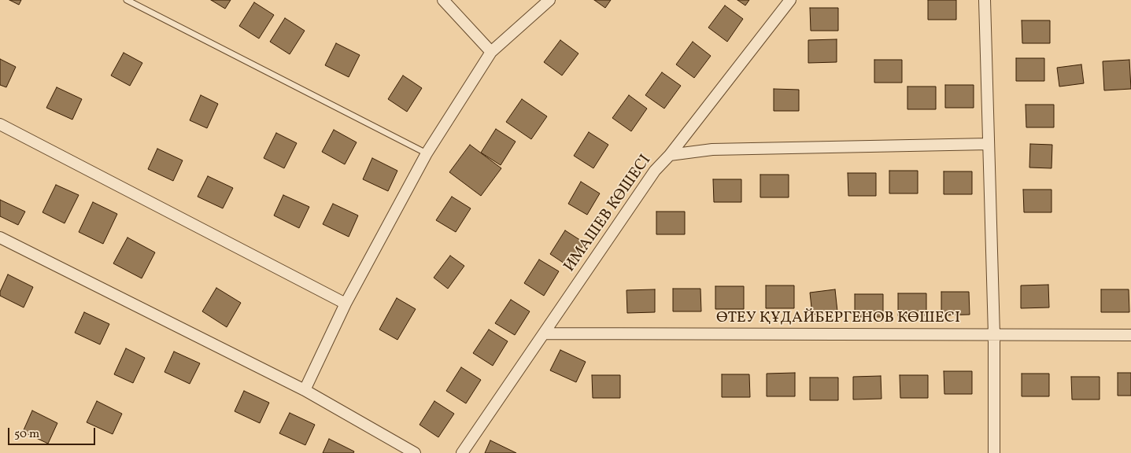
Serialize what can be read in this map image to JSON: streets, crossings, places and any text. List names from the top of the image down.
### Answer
{
  "streets": {
    "street": ["ИМАШЕВ КӨШЕСІ", "ӨТЕУ ҚҰДАЙБЕРГЕНОВ КӨШЕСІ"]
  },
  "crossings": [
    ["ИМАШЕВ КӨШЕСІ", "ӨТЕУ ҚҰДАЙБЕРГЕНОВ КӨШЕСІ"]
  ],
  "scale_bar": "50 m"
}
